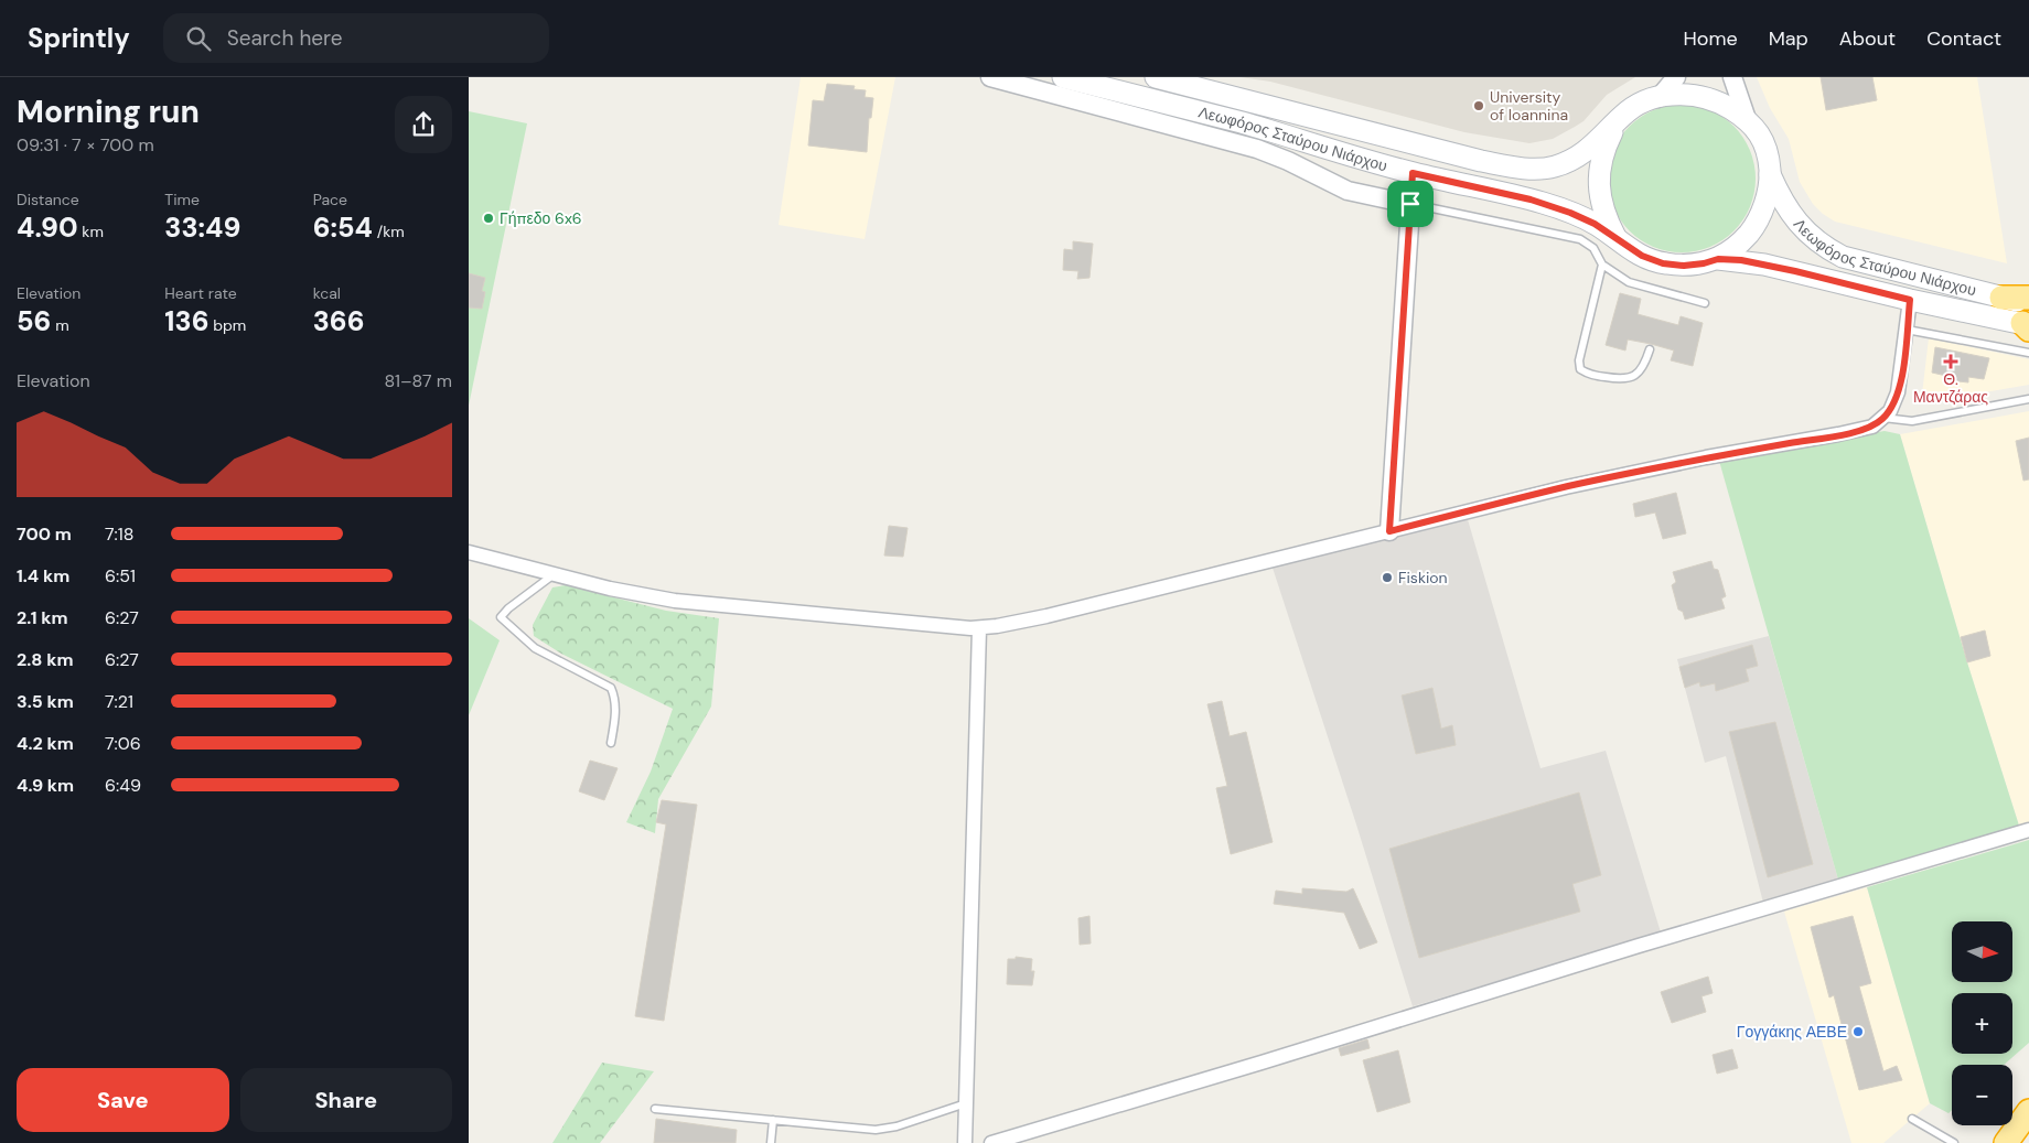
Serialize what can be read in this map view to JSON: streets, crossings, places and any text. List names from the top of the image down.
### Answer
{
  "streets": {
    "main road": ["Λεωφόρος Σταύρου Νιάρχου"]
  },
  "places": {
    "other": [
      "University of Ioannina",
      "Γήπεδο 6x6",
      "Fiskion",
      "Γογγάκης ΑΕΒΕ"
    ],
    "health": ["Θ. Μαντζάρας"]
  },
  "north": "right",
  "page": {
    "header": "Sprintly",
    "search": "Search here",
    "nav": [
      "Home",
      "Map",
      "About",
      "Contact"
    ],
    "heading": ["Morning run", "09:31 · 7 × 700 m"],
    "stats": [
      ["Distance", "4.90 km"],
      ["Time", "33:49"],
      ["Pace", "6:54 /km"],
      ["Elevation", "56 m"],
      ["Heart rate", "136 bpm"],
      ["kcal", "366"]
    ],
    "chart": ["Elevation", "81–87 m"],
    "list": [
      {
        "name": "700 m",
        "note": "7:18"
      },
      {
        "name": "1.4 km",
        "note": "6:51"
      },
      {
        "name": "2.1 km",
        "note": "6:27"
      },
      {
        "name": "2.8 km",
        "note": "6:27"
      },
      {
        "name": "3.5 km",
        "note": "7:21"
      },
      {
        "name": "4.2 km",
        "note": "7:06"
      },
      {
        "name": "4.9 km",
        "note": "6:49"
      }
    ],
    "map_buttons": ["+", "−"],
    "buttons": ["Save", "Share"]
  }
}
